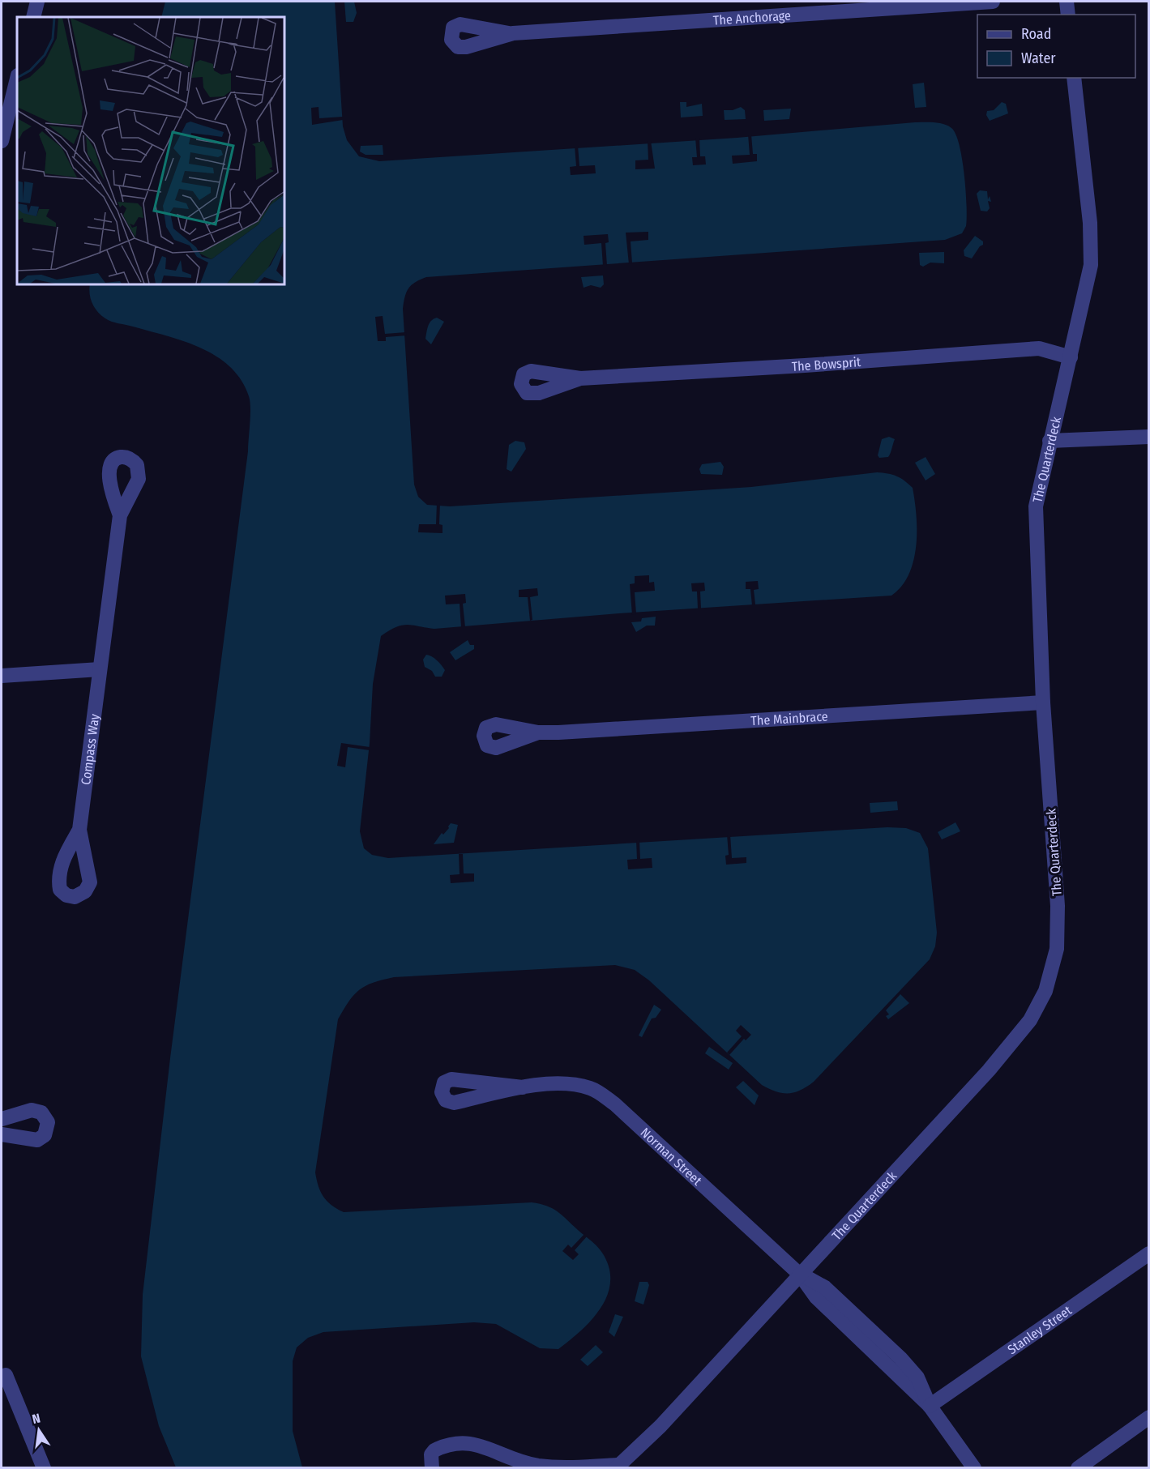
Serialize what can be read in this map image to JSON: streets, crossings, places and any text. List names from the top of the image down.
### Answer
{
  "streets": {
    "street": [
      "The Anchorage",
      "The Bowsprit",
      "The Quarterdeck",
      "The Mainbrace",
      "Compass Way",
      "Norman Street",
      "Stanley Street"
    ]
  },
  "crossings": [
    ["The Bowsprit", "The Quarterdeck"],
    ["The Quarterdeck", "The Mainbrace"],
    ["The Quarterdeck", "Norman Street"],
    ["Norman Street", "Stanley Street"]
  ],
  "legend": ["Road", "Water"],
  "north": "top"
}
